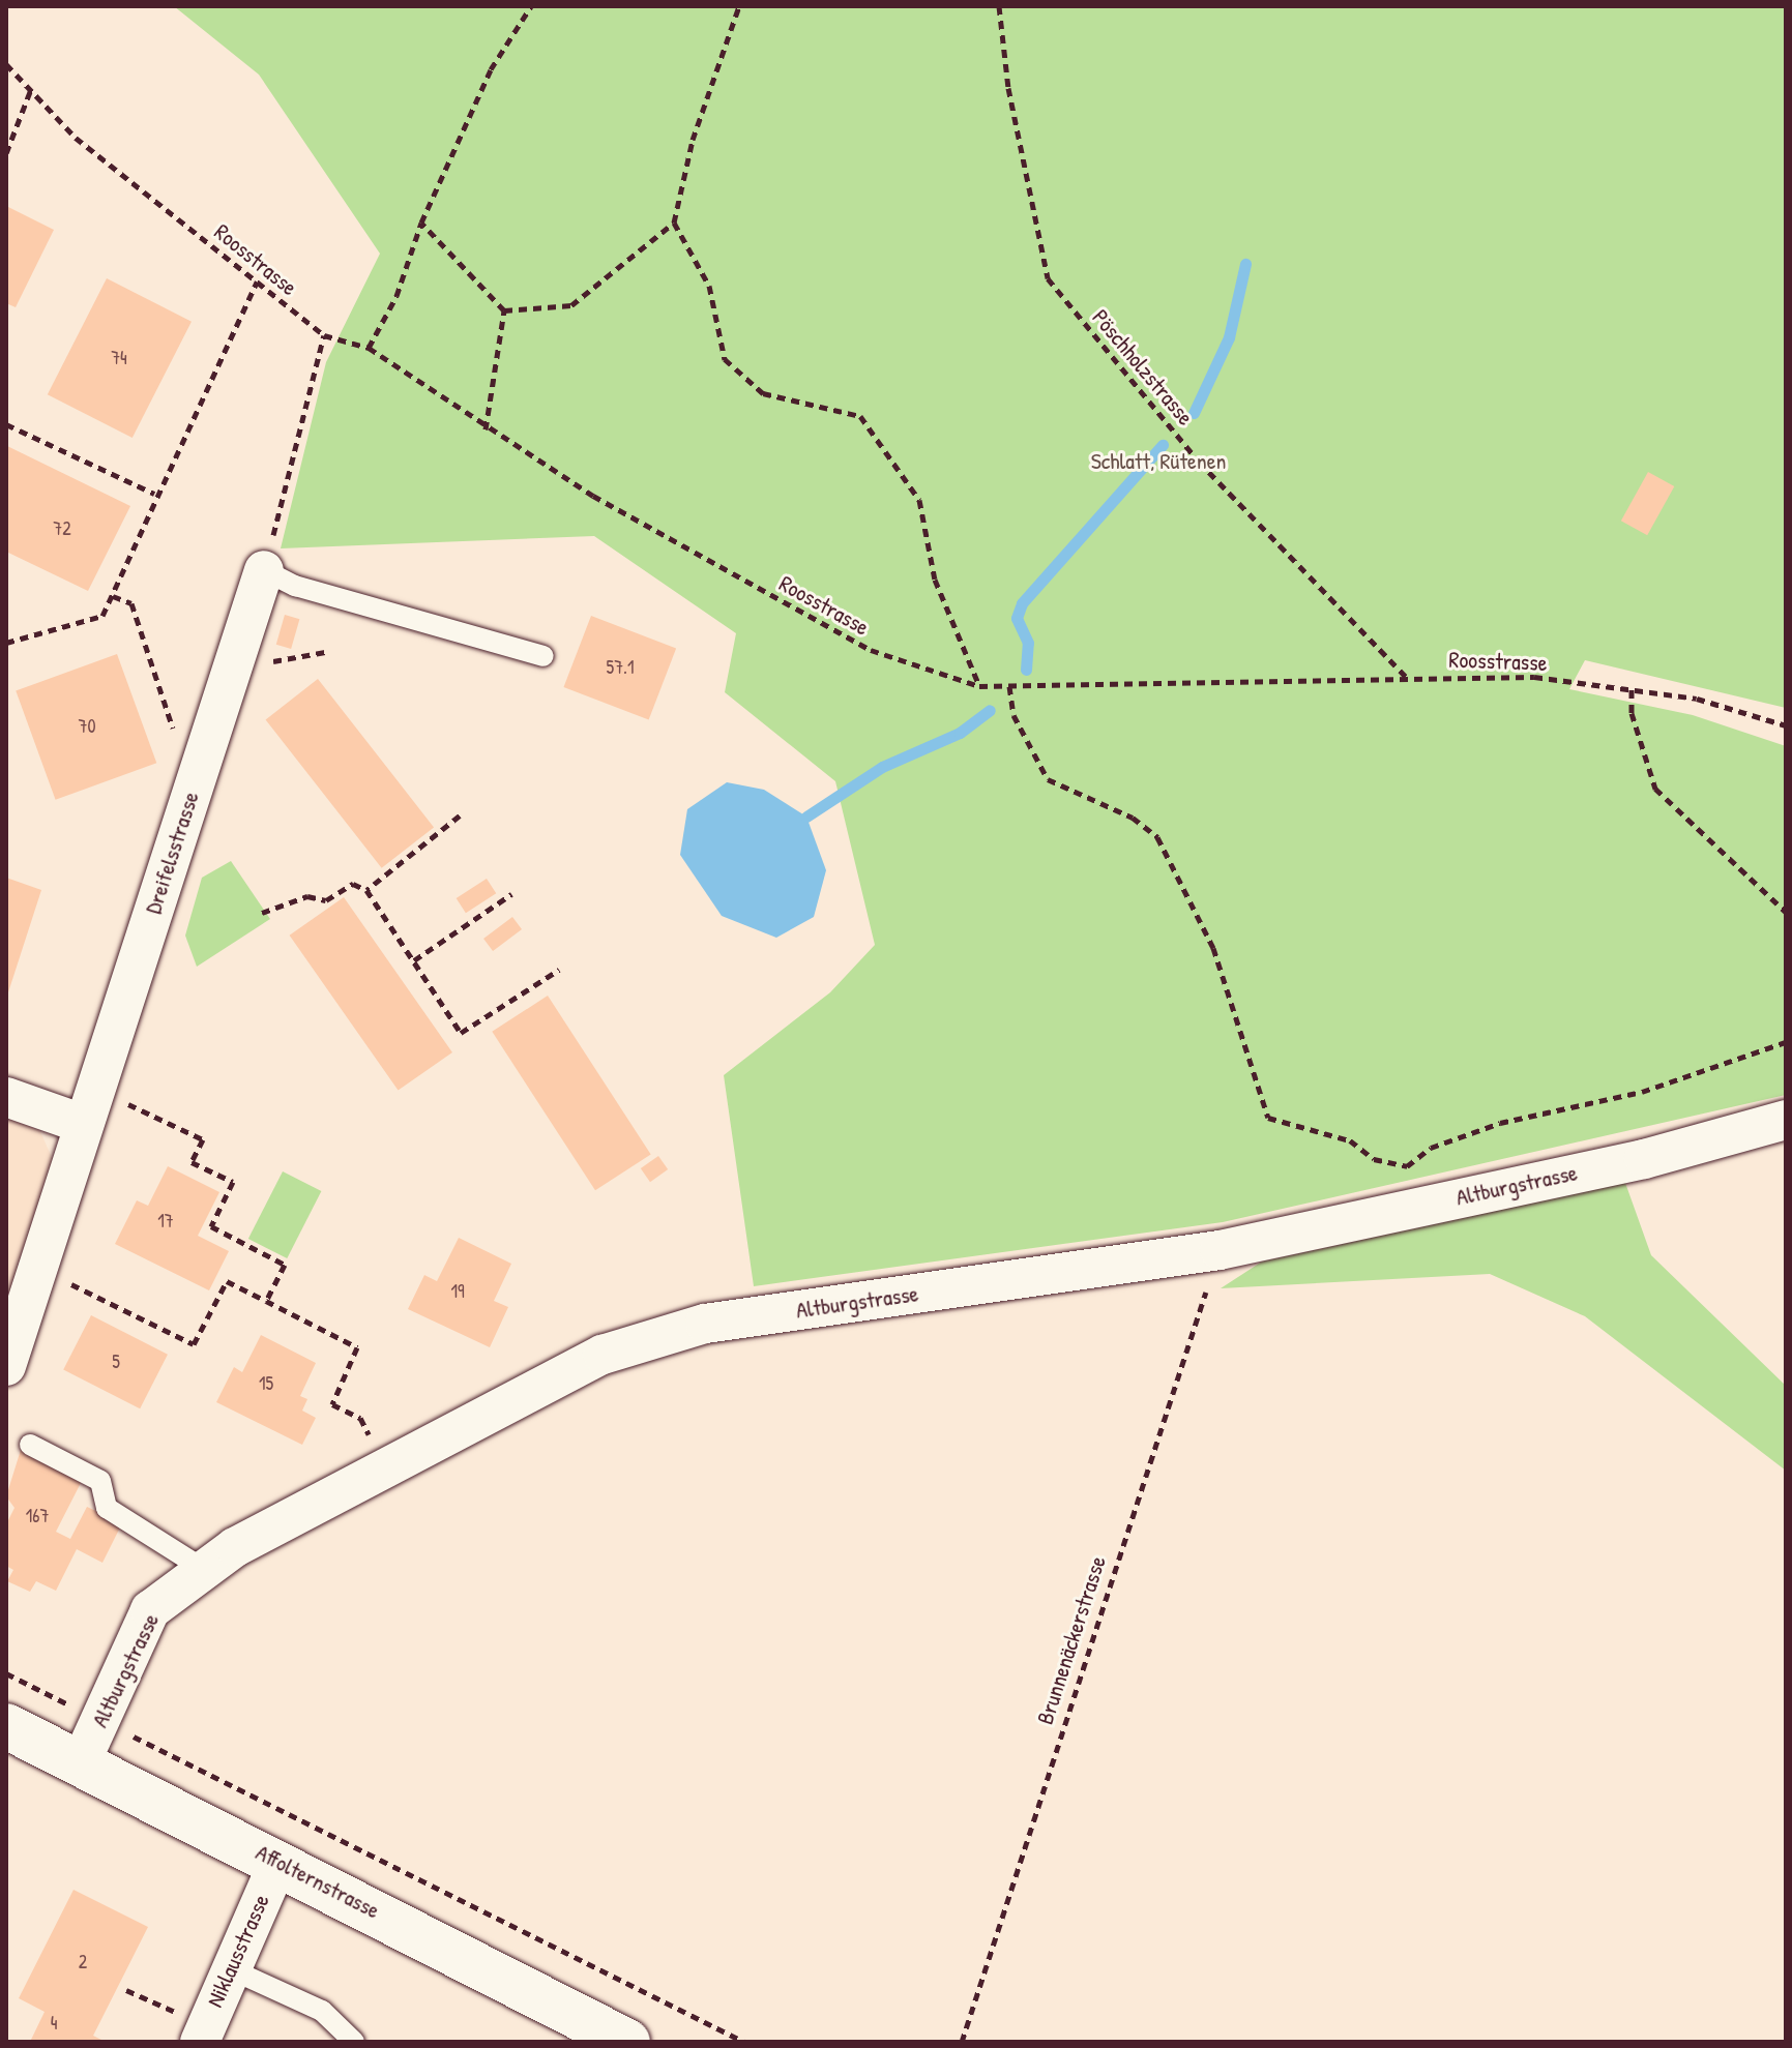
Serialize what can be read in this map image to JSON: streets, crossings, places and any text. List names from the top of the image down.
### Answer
{
  "streets": {
    "street": [
      "Dreifelsstrasse",
      "Altburgstrasse",
      "Affolternstrasse",
      "Niklausstrasse"
    ],
    "path": ["Roosstrasse", "Pöschholzstrasse", "Brunnenäckerstrasse"]
  },
  "crossings": [
    ["Roosstrasse", "Pöschholzstrasse"],
    ["Altburgstrasse", "Brunnenäckerstrasse"],
    ["Altburgstrasse", "Affolternstrasse"],
    ["Affolternstrasse", "Niklausstrasse"]
  ],
  "parks": ["Schlatt, Rütenen"],
  "house_numbers": [
    "74",
    "72",
    "57.1",
    "70",
    "17",
    "19",
    "5",
    "15",
    "167",
    "2",
    "4"
  ]
}
